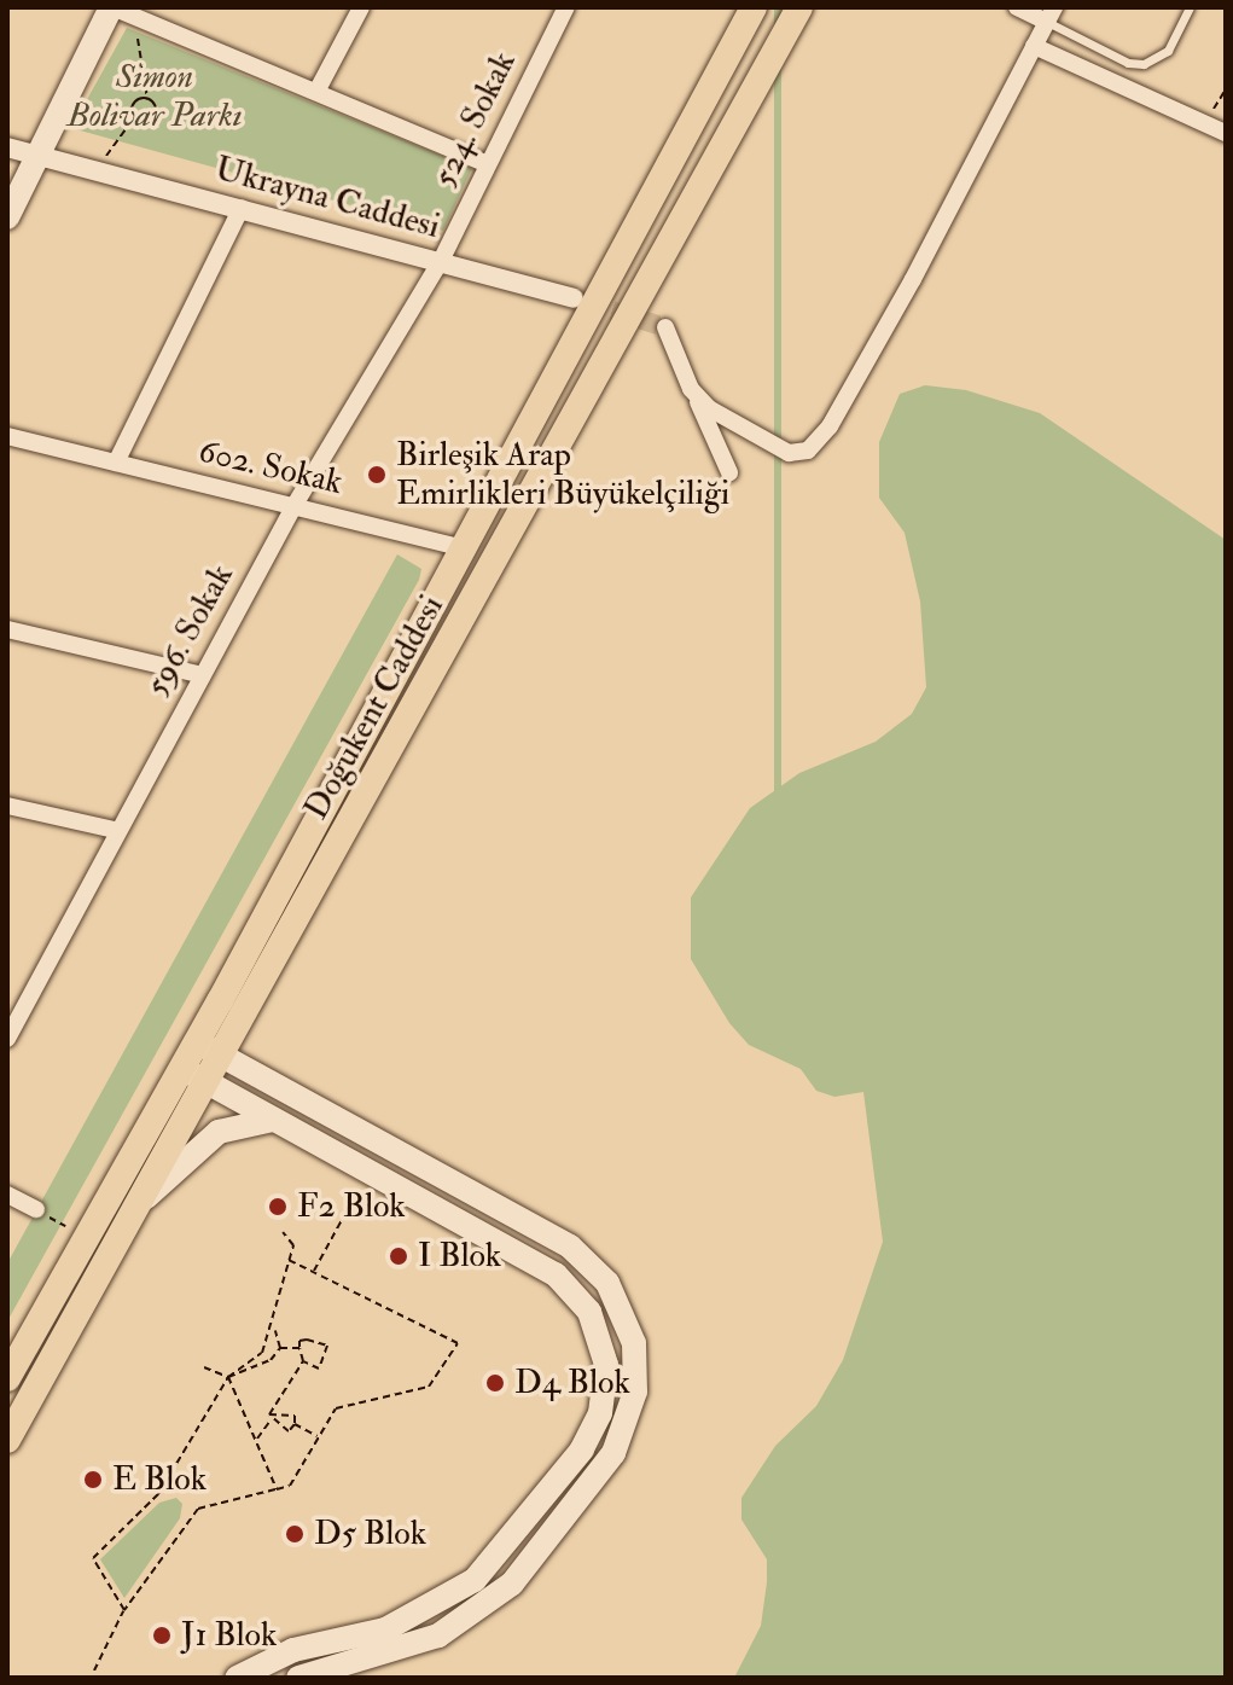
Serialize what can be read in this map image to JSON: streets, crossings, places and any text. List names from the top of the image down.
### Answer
{
  "streets": {
    "main road": ["Doğukent Caddesi"],
    "street": [
      "524. Sokak",
      "Ukrayna Caddesi",
      "602. Sokak",
      "596. Sokak"
    ]
  },
  "crossings": [
    ["524. Sokak", "Ukrayna Caddesi"],
    ["524. Sokak", "596. Sokak"],
    ["Ukrayna Caddesi", "596. Sokak"],
    ["602. Sokak", "596. Sokak"],
    ["602. Sokak", "Doğukent Caddesi"]
  ],
  "parks": ["Simon Bolivar Parkı"],
  "places": [
    "Birleşik Arap Emirlikleri Büyükelçiliği",
    "F2 Blok",
    "I Blok",
    "D4 Blok",
    "E Blok",
    "D5 Blok",
    "J1 Blok"
  ]
}
